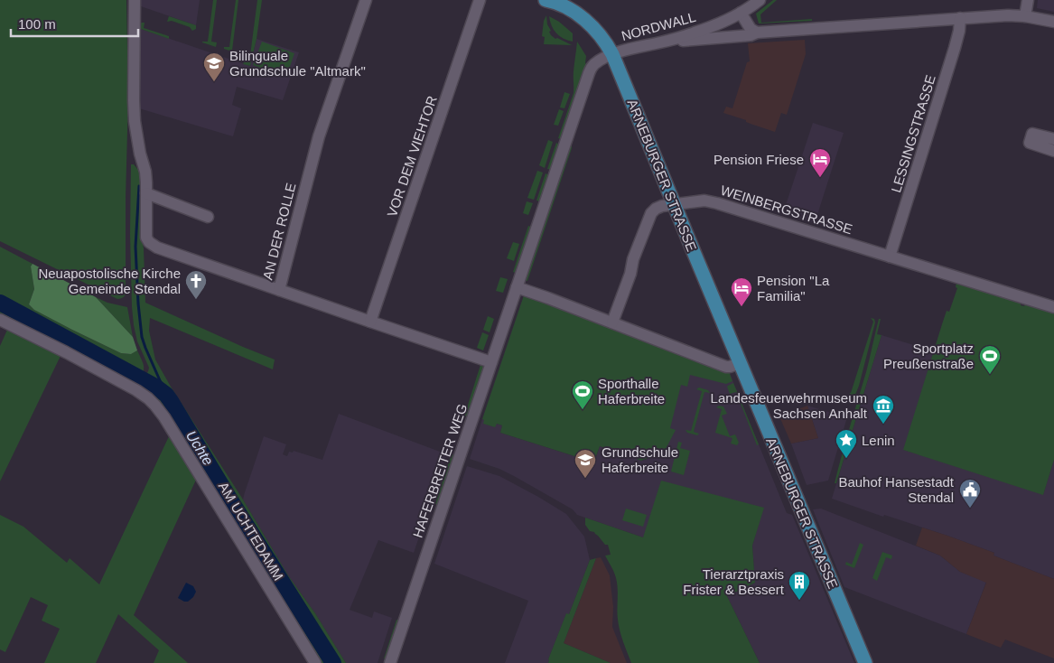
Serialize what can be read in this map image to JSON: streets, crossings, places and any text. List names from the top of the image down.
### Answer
{
  "streets": {
    "main road": ["ARNEBURGER STRASSE"],
    "street": [
      "NORDWALL",
      "LESSINGSTRASSE",
      "VOR DEM VIEHTOR",
      "WEINBERGSTRASSE",
      "AN DER ROLLE",
      "HAFERBREITER WEG",
      "AM UCHTEDAMM"
    ]
  },
  "crossings": [
    ["NORDWALL", "ARNEBURGER STRASSE"],
    ["NORDWALL", "HAFERBREITER WEG"],
    ["LESSINGSTRASSE", "WEINBERGSTRASSE"],
    ["ARNEBURGER STRASSE", "WEINBERGSTRASSE"],
    ["ARNEBURGER STRASSE", "HAFERBREITER WEG"]
  ],
  "water": ["Uchte"],
  "places": {
    "school or university": ["Bilinguale Grundschule \"Altmark\"", "Grundschule Haferbreite"],
    "hotel": ["Pension Friese", "Pension \"La Familia\""],
    "church": ["Neuapostolische Kirche Gemeinde Stendal"],
    "sports": ["Sportplatz Preußenstraße", "Sporthalle Haferbreite"],
    "museum": ["Landesfeuerwehrmuseum Sachsen Anhalt"],
    "place": ["Lenin"],
    "public building": ["Bauhof Hansestadt Stendal"],
    "building": ["Tierarztpraxis Frister & Bessert"]
  },
  "scale_bar": "100 m"
}
